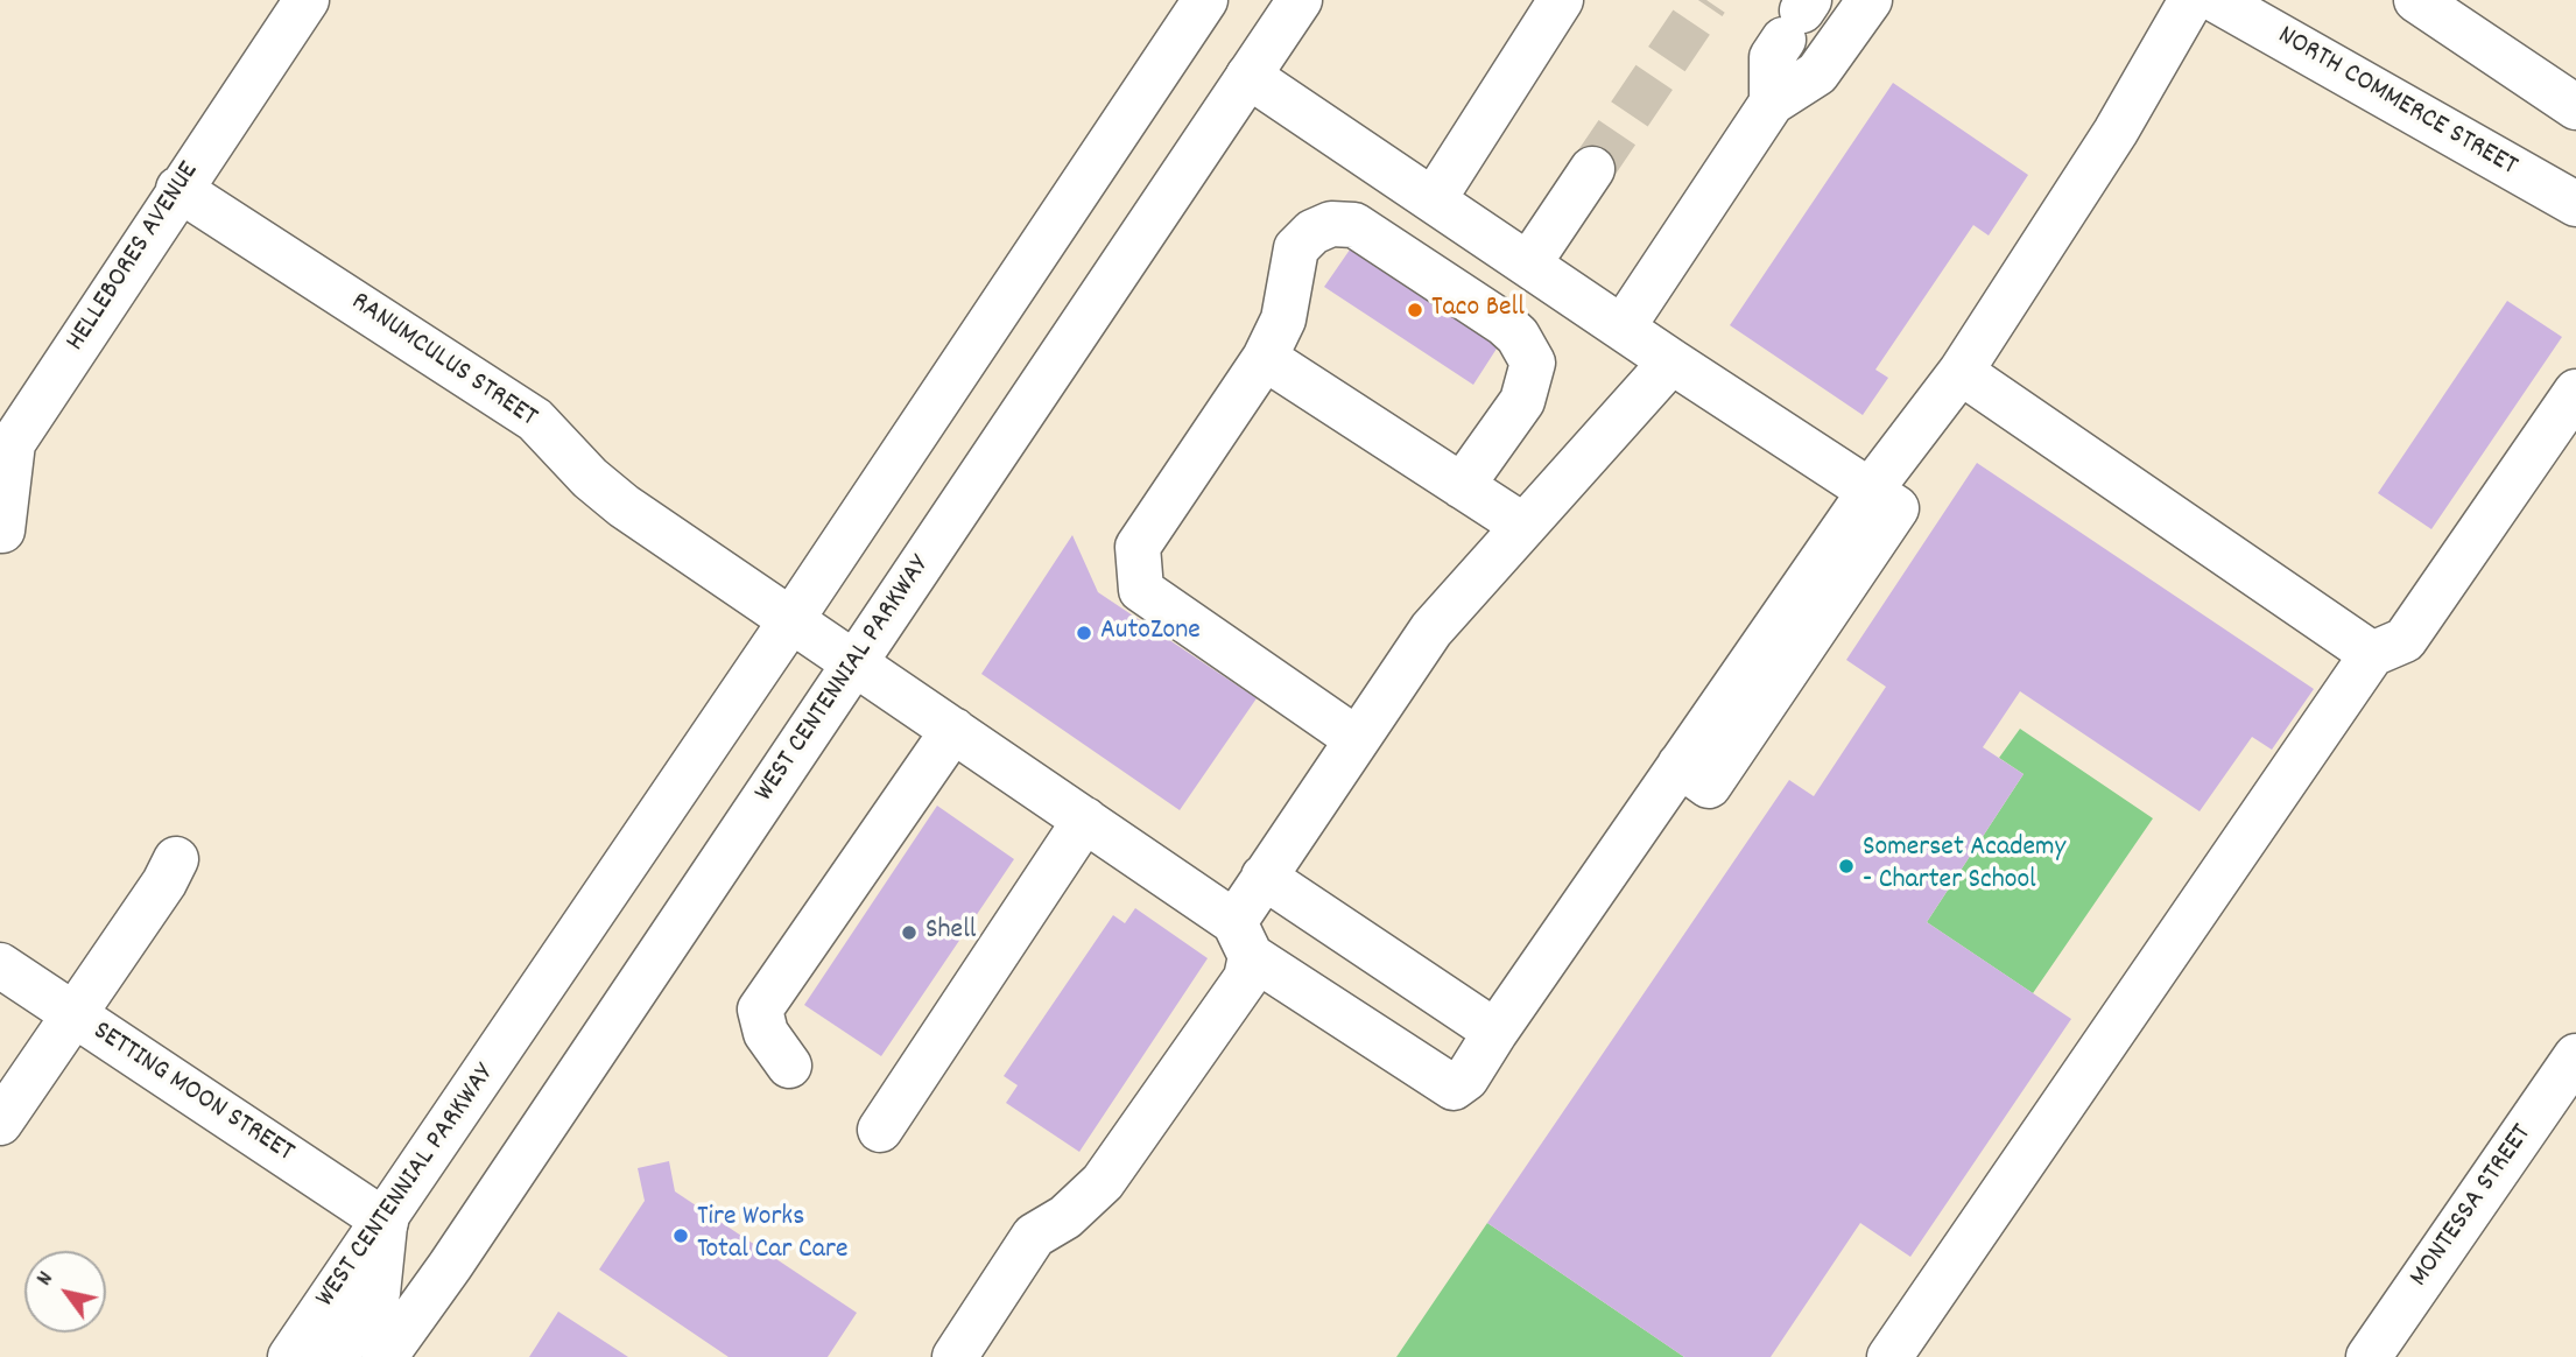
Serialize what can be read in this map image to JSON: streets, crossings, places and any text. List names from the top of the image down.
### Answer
{
  "streets": {
    "main road": [
      "NORTH COMMERCE STREET",
      "HELLEBORES AVENUE",
      "RANUMCULUS STREET",
      "WEST CENTENNIAL PARKWAY",
      "SETTING MOON STREET",
      "MONTESSA STREET"
    ]
  },
  "crossings": [
    ["HELLEBORES AVENUE", "RANUMCULUS STREET"],
    ["RANUMCULUS STREET", "WEST CENTENNIAL PARKWAY"],
    ["WEST CENTENNIAL PARKWAY", "SETTING MOON STREET"]
  ],
  "places": [
    "Taco Bell",
    "AutoZone",
    "Somerset Academy - Charter School",
    "Shell",
    "Tire Works Total Car Care"
  ],
  "north": "top left"
}
